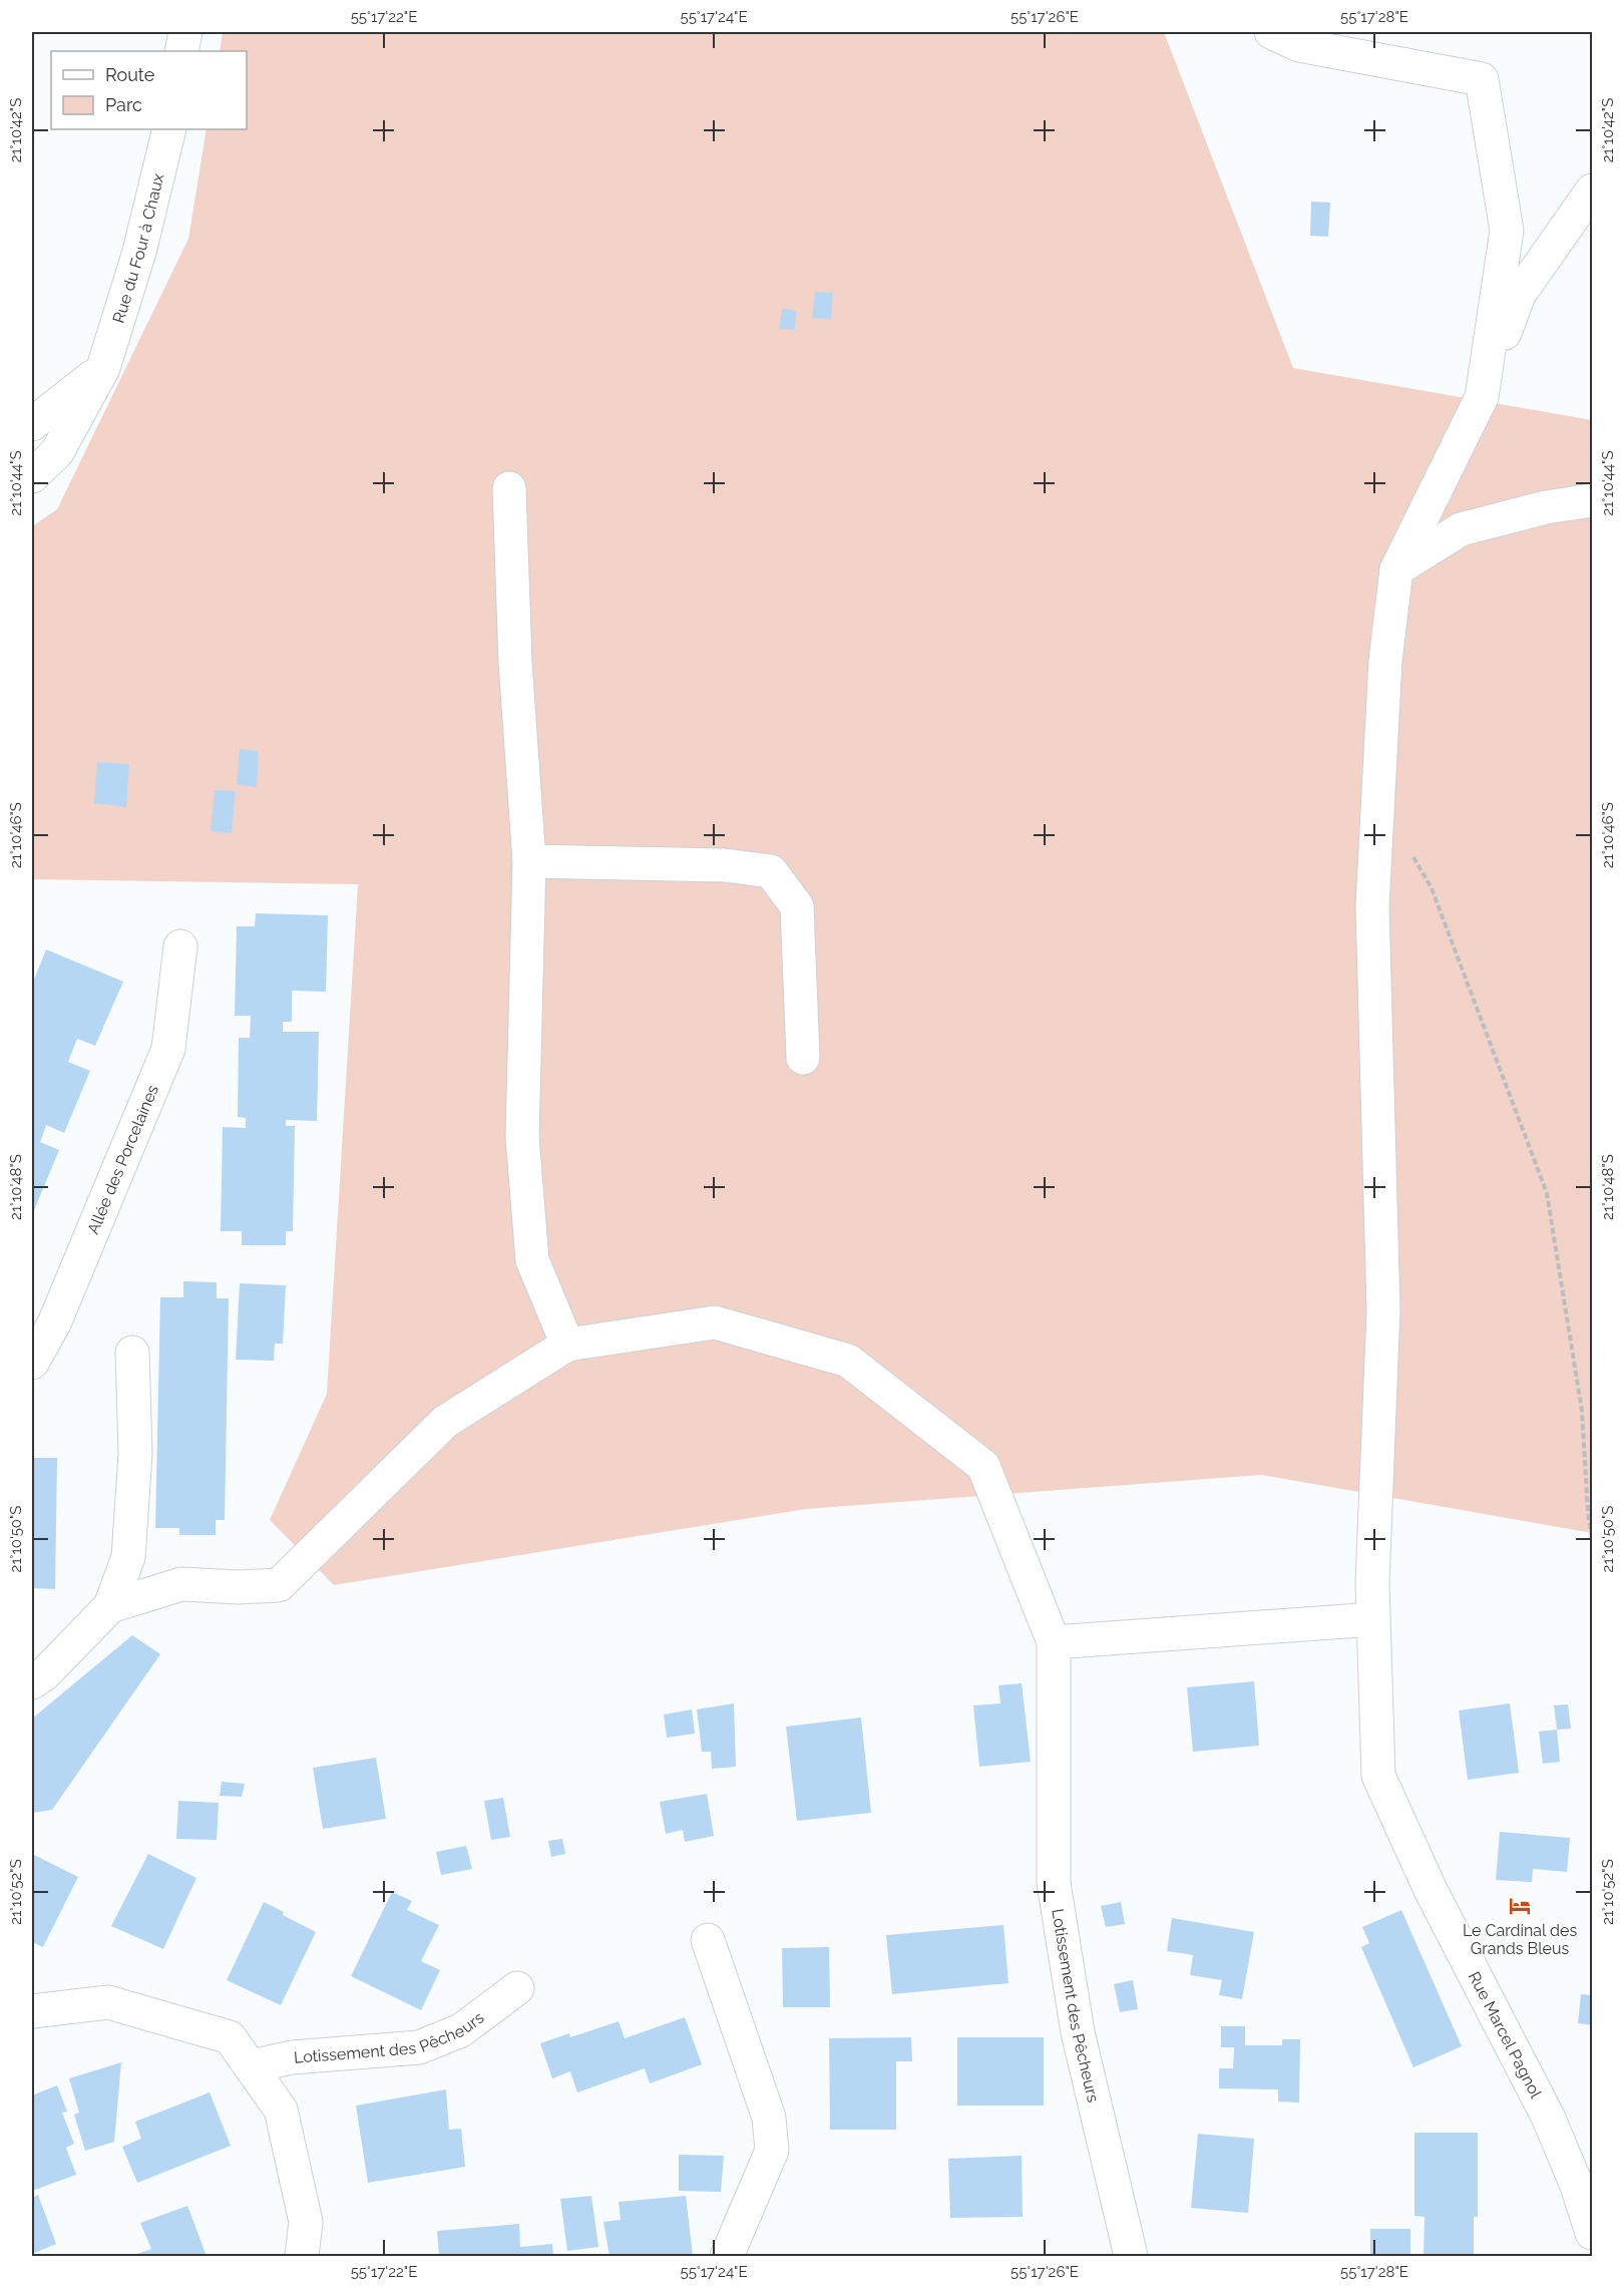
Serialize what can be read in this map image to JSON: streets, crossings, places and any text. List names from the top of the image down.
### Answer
{
  "streets": {
    "street": [
      "Rue du Four à Chaux",
      "Allée des Porcelaines",
      "Lotissement des Pêcheurs",
      "Rue Marcel Pagnol"
    ]
  },
  "places": {
    "hotel": ["Le Cardinal des Grands Bleus"]
  },
  "legend": ["Route", "Parc"],
  "coordinates": [
    "55°17'22\"E",
    "55°17'24\"E",
    "55°17'26\"E",
    "55°17'28\"E",
    "21°10'42\"S",
    "21°10'44\"S",
    "21°10'46\"S",
    "21°10'48\"S",
    "21°10'50\"S",
    "21°10'52\"S"
  ]
}
